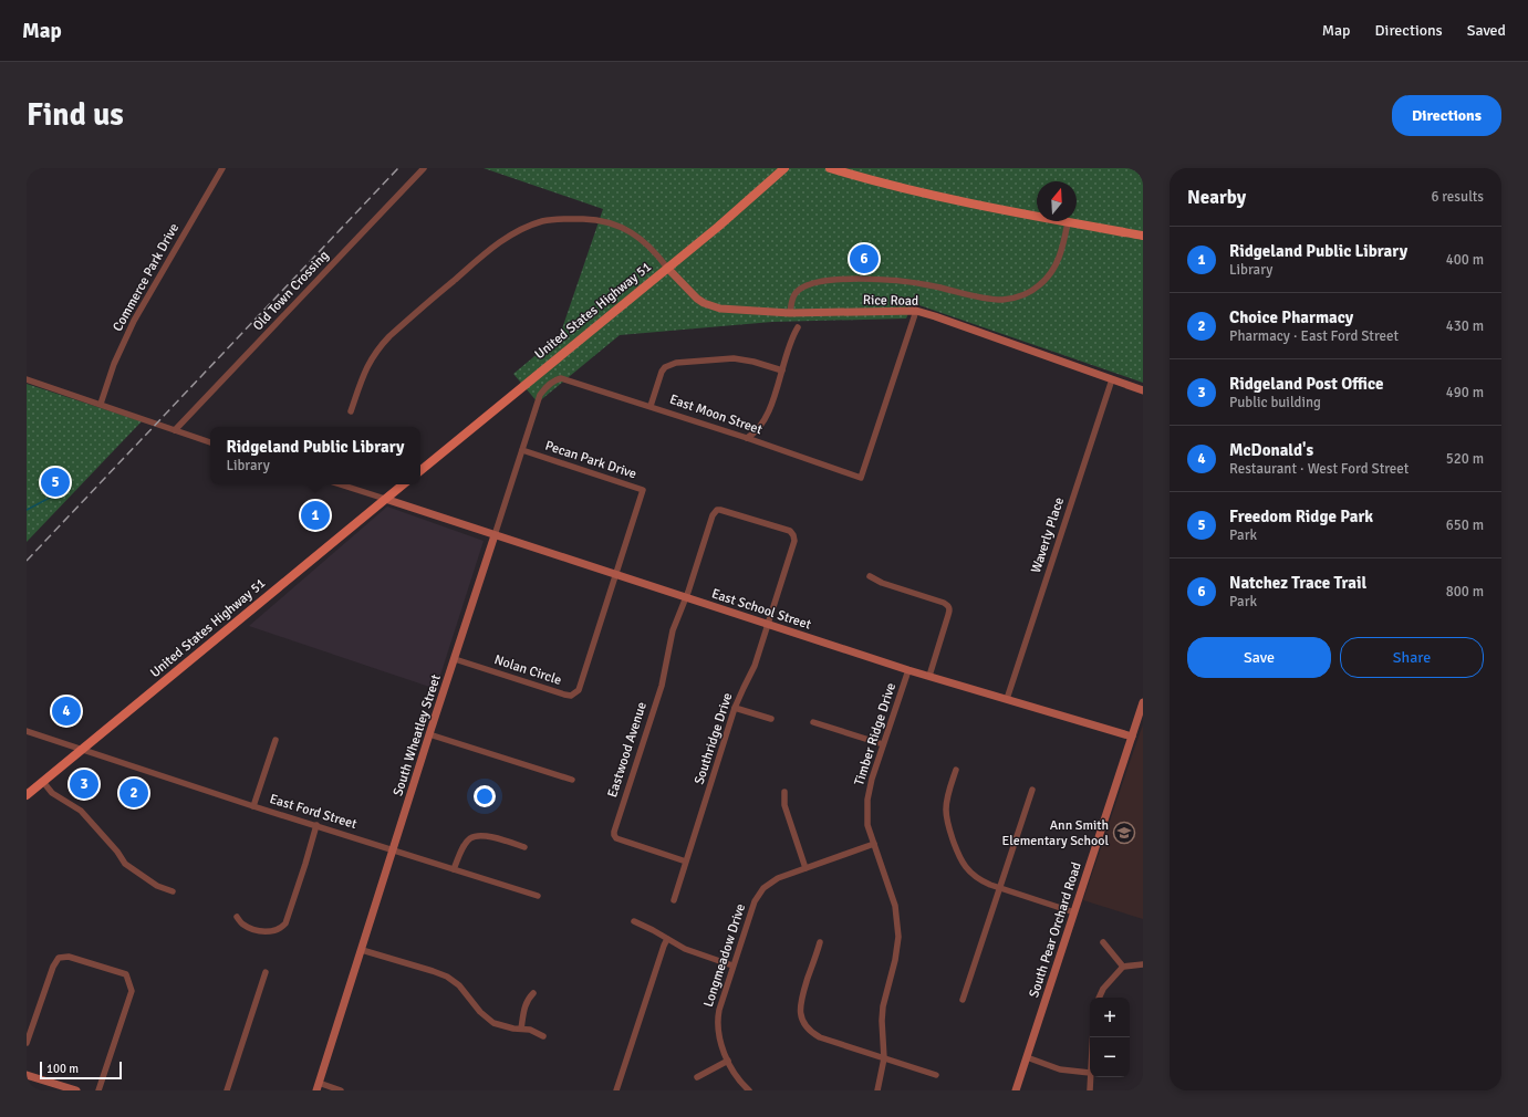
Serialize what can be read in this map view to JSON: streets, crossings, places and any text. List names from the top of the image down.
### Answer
{
  "streets": {
    "main road": ["United States Highway 51"],
    "street": [
      "Commerce Park Drive",
      "Old Town Crossing",
      "Rice Road",
      "East Moon Street",
      "Pecan Park Drive",
      "Waverly Place",
      "East School Street",
      "Nolan Circle",
      "Timber Ridge Drive",
      "South Wheatley Street",
      "Southridge Drive",
      "Eastwood Avenue",
      "East Ford Street",
      "South Pear Orchard Road",
      "Longmeadow Drive"
    ]
  },
  "crossings": [
    ["Rice Road", "United States Highway 51"],
    ["Rice Road", "East Moon Street"],
    ["Rice Road", "Waverly Place"],
    ["United States Highway 51", "East School Street"],
    ["United States Highway 51", "East Ford Street"],
    ["East Moon Street", "South Wheatley Street"],
    ["Pecan Park Drive", "East School Street"],
    ["Pecan Park Drive", "Nolan Circle"],
    ["Pecan Park Drive", "South Wheatley Street"],
    ["Waverly Place", "East School Street"],
    ["East School Street", "Nolan Circle"],
    ["East School Street", "Timber Ridge Drive"],
    ["East School Street", "South Wheatley Street"],
    ["East School Street", "Southridge Drive"],
    ["East School Street", "Eastwood Avenue"],
    ["East School Street", "South Pear Orchard Road"],
    ["Nolan Circle", "South Wheatley Street"],
    ["Timber Ridge Drive", "Longmeadow Drive"],
    ["South Wheatley Street", "East Ford Street"],
    ["Southridge Drive", "Eastwood Avenue"]
  ],
  "places": {
    "school or university": ["Ann Smith Elementary School"]
  },
  "scale_bar": "100 m",
  "north": "top",
  "page": {
    "header": "Map",
    "nav": ["Map", "Directions", "Saved"],
    "buttons": [
      "Directions",
      ["Save", "Share"]
    ],
    "title": "Find us",
    "heading": ["Nearby", "6 results"],
    "list": [
      {
        "mark": "1",
        "name": "Ridgeland Public Library",
        "note": "Library",
        "value": "400 m"
      },
      {
        "mark": "2",
        "name": "Choice Pharmacy",
        "note": "Pharmacy · East Ford Street",
        "value": "430 m"
      },
      {
        "mark": "3",
        "name": "Ridgeland Post Office",
        "note": "Public building",
        "value": "490 m"
      },
      {
        "mark": "4",
        "name": "McDonald's",
        "note": "Restaurant · West Ford Street",
        "value": "520 m"
      },
      {
        "mark": "5",
        "name": "Freedom Ridge Park",
        "note": "Park",
        "value": "650 m"
      },
      {
        "mark": "6",
        "name": "Natchez Trace Trail",
        "note": "Park",
        "value": "800 m"
      }
    ],
    "pins": [
      "6",
      "5",
      "1",
      "4",
      "3",
      "2"
    ],
    "popup": ["Ridgeland Public Library", "Library"],
    "map_buttons": ["+", "−"],
    "scale": "100 m"
  }
}
